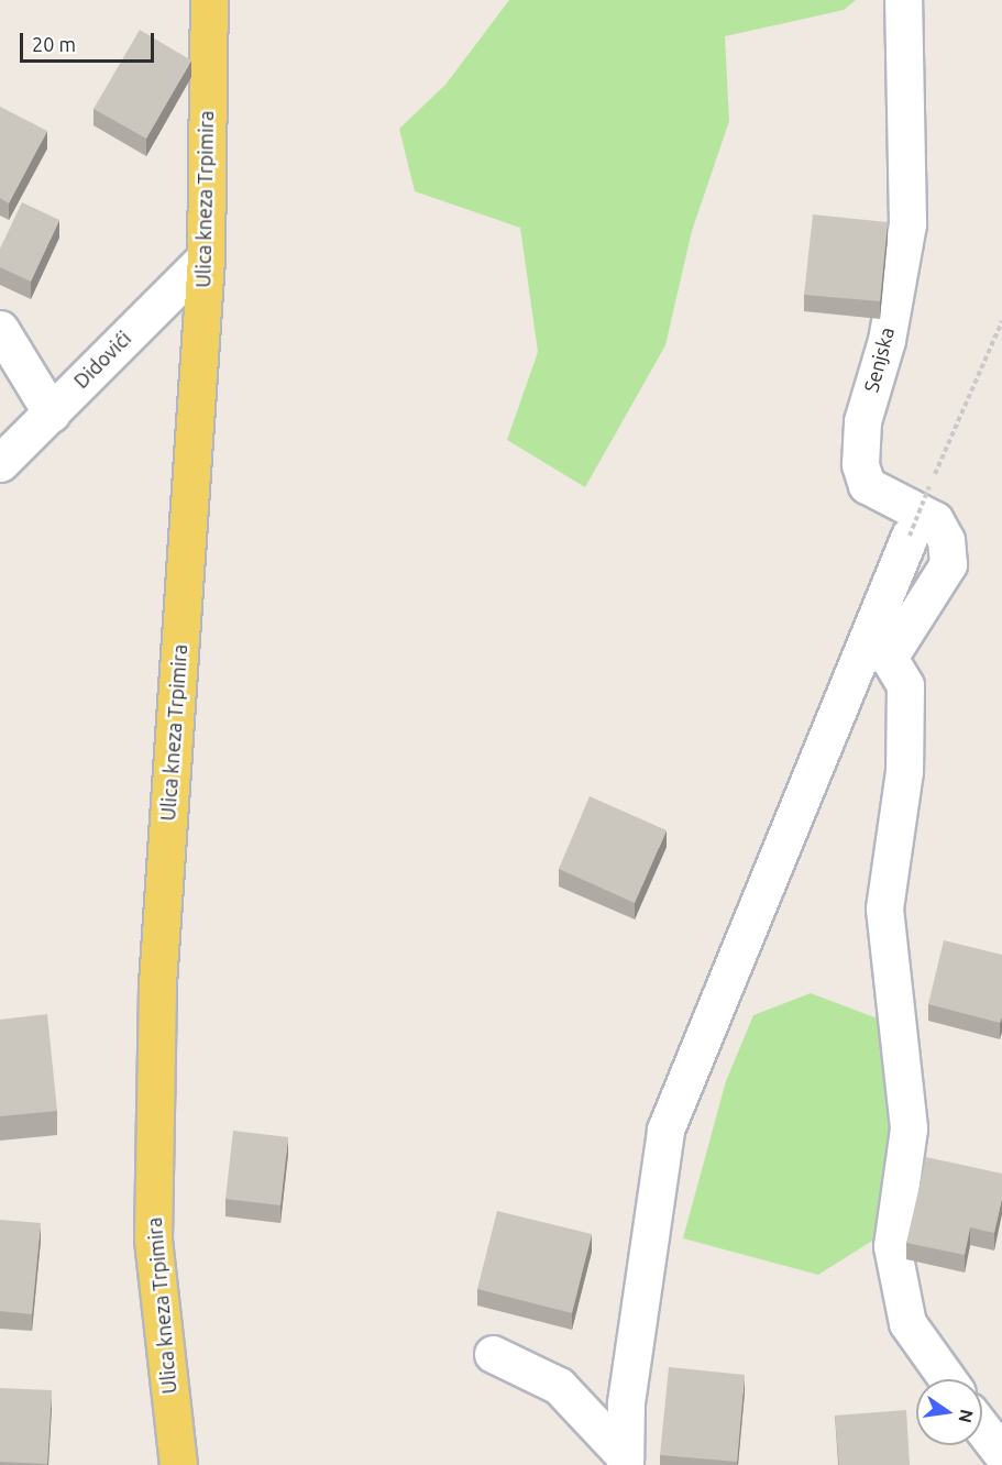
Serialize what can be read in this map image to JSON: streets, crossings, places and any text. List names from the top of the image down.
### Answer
{
  "streets": {
    "main road": ["Ulica kneza Trpimira"],
    "street": ["Didovići", "Senjska"]
  },
  "crossings": [
    ["Ulica kneza Trpimira", "Didovići"]
  ],
  "scale_bar": "20 m",
  "north": "right"
}
